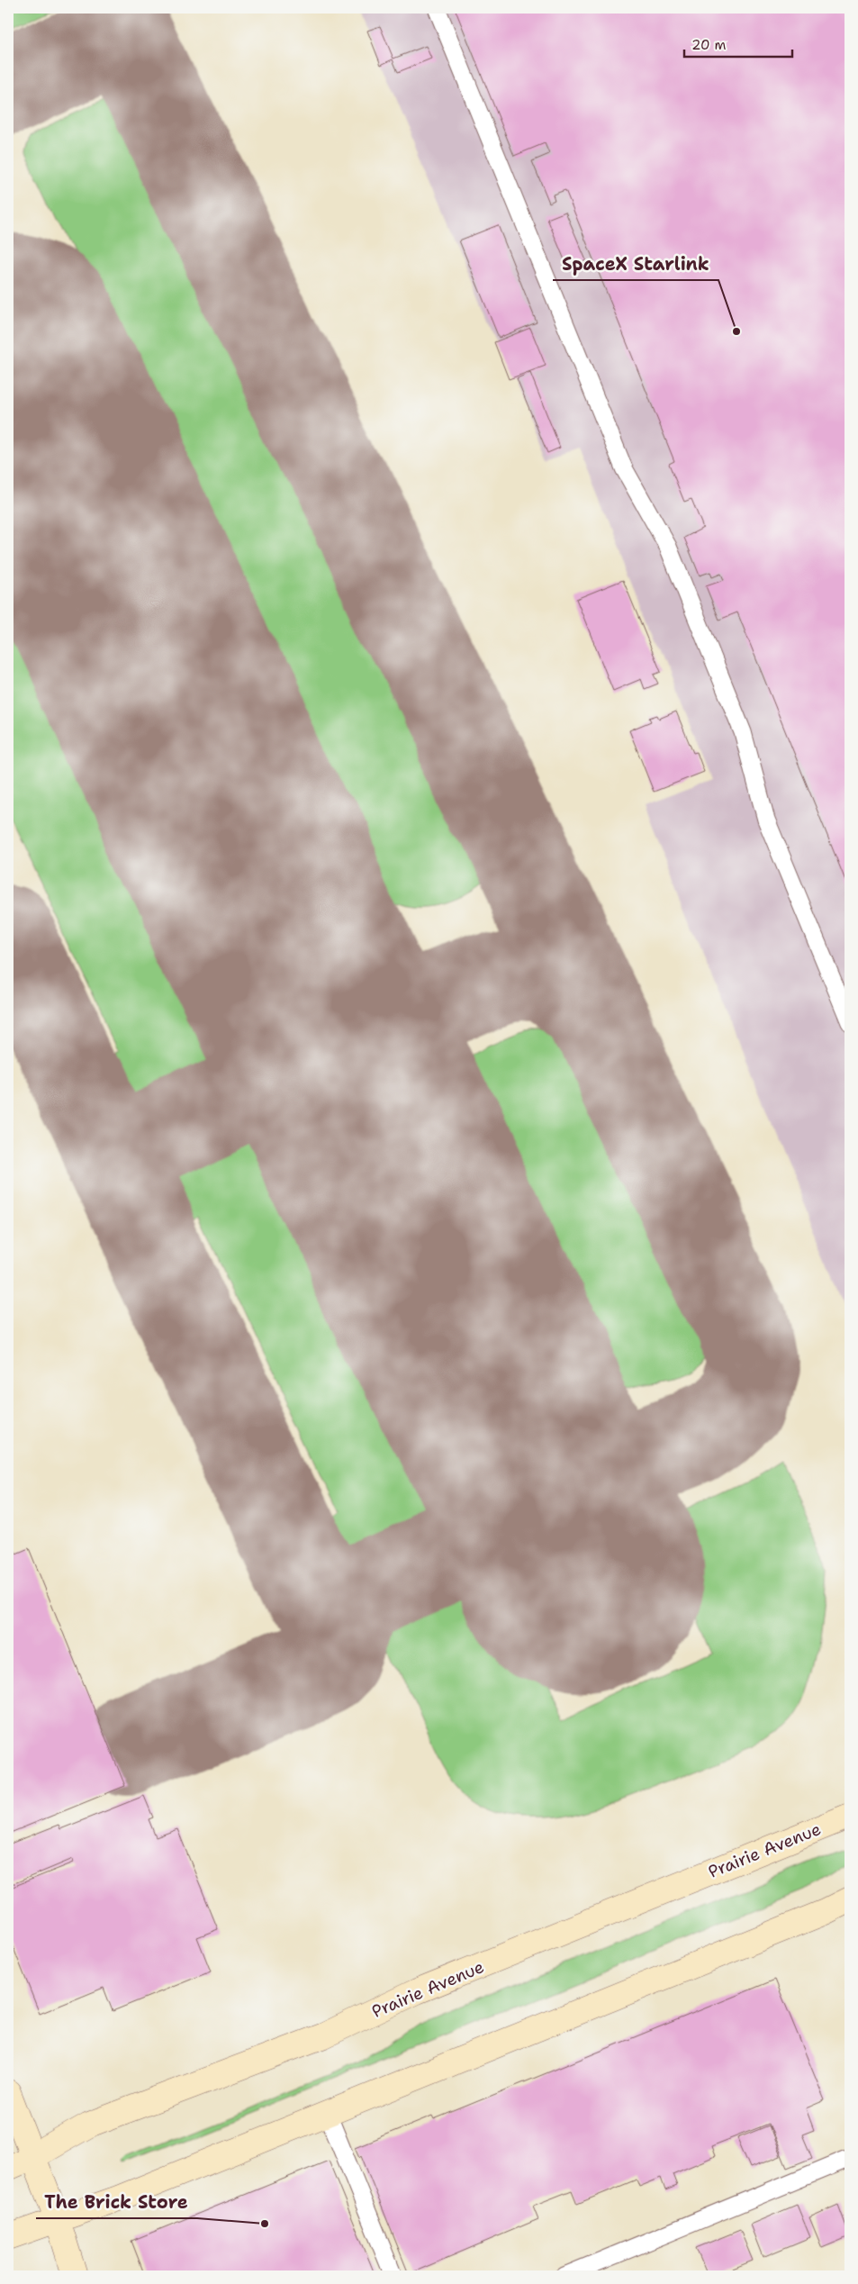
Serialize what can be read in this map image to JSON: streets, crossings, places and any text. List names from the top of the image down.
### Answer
{
  "streets": {
    "main road": ["Prairie Avenue"]
  },
  "places": ["SpaceX Starlink", "The Brick Store"],
  "scale_bar": "20 m"
}
